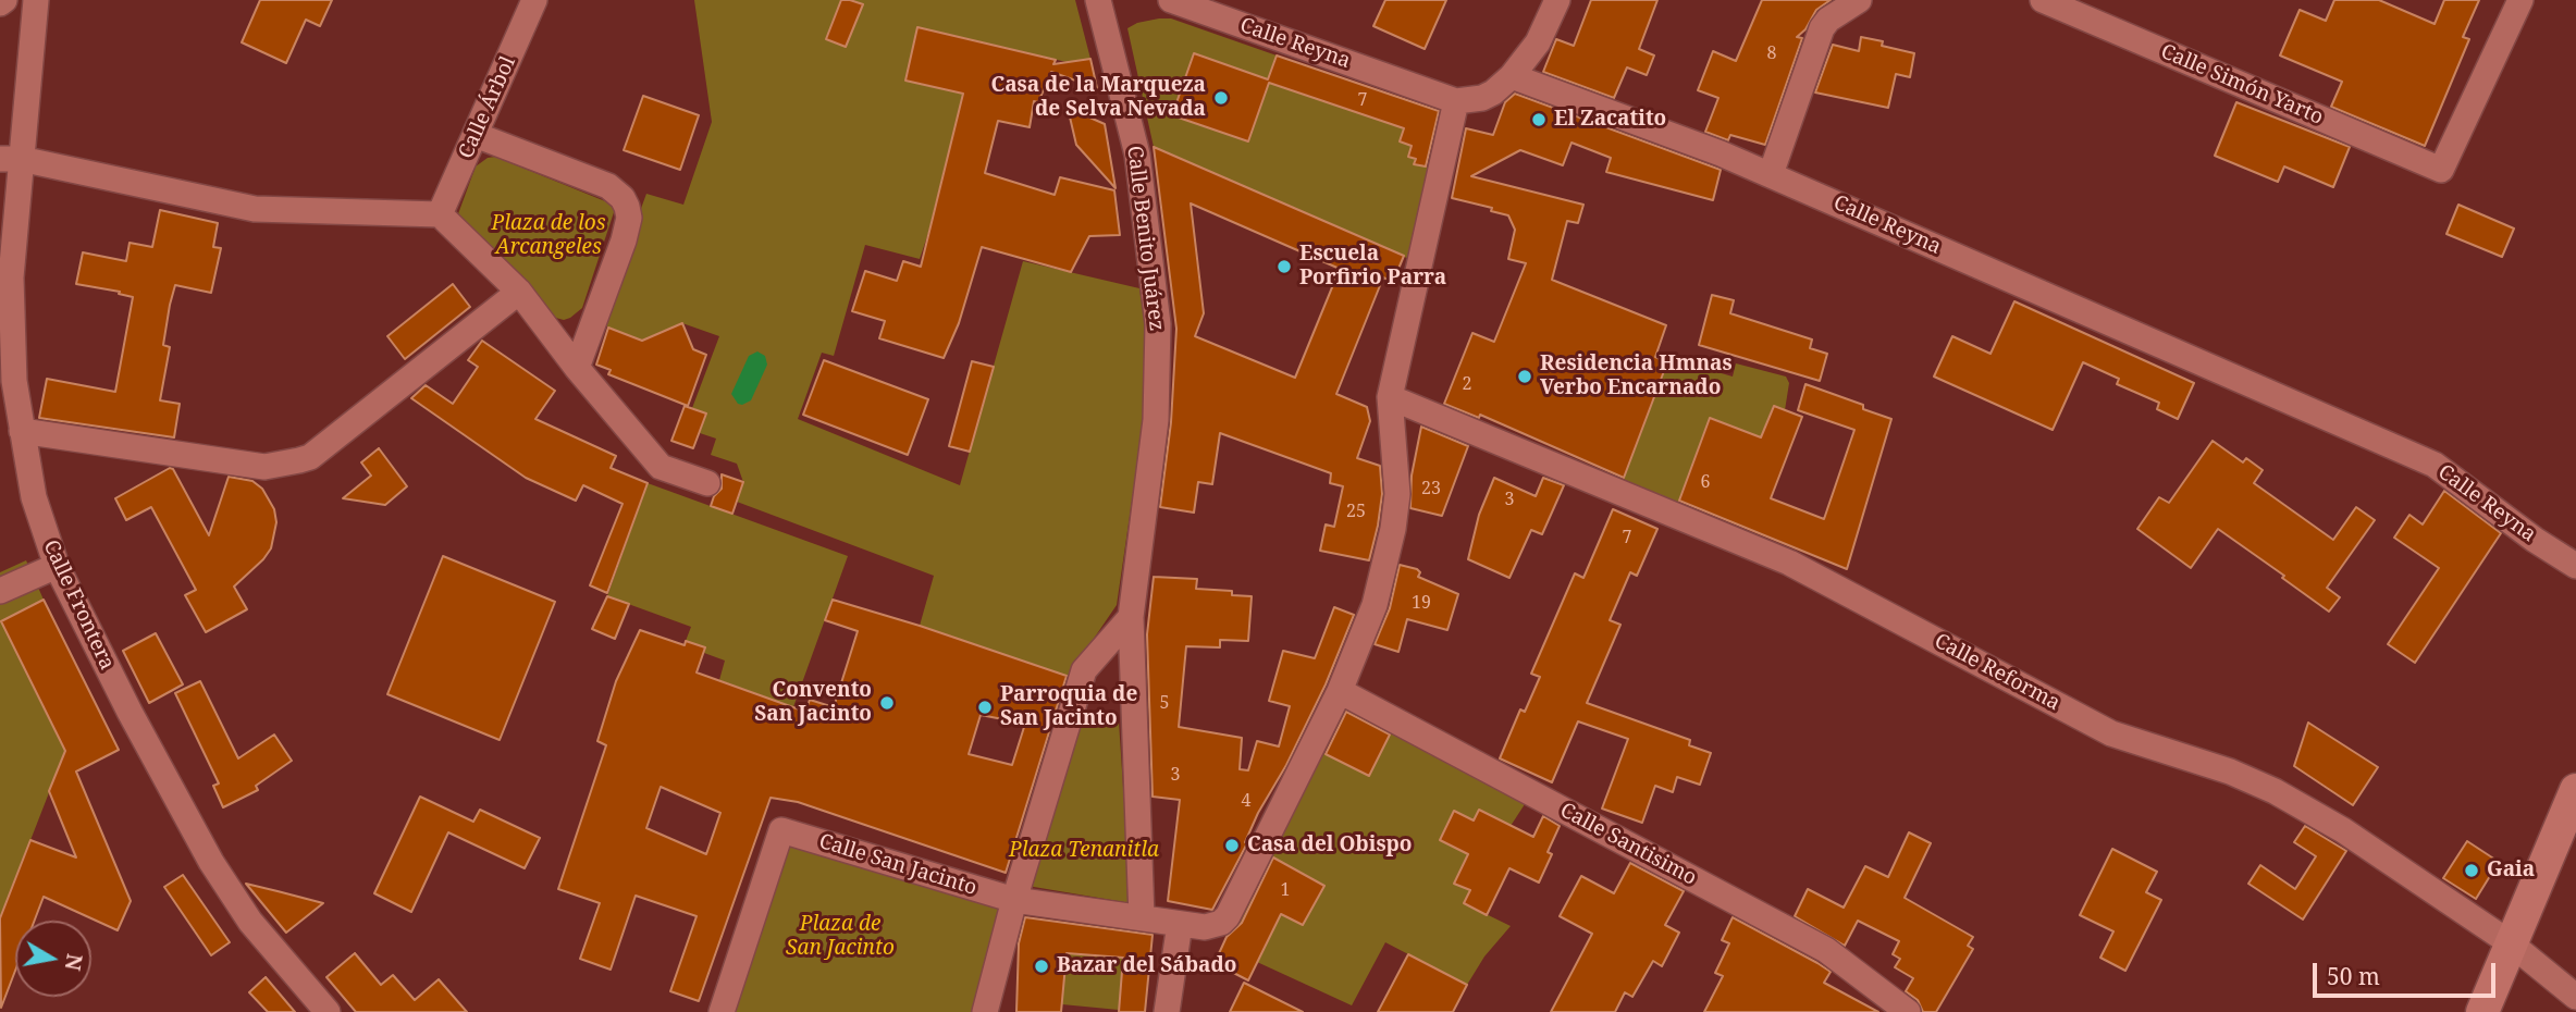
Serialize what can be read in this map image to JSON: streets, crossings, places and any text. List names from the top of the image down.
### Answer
{
  "streets": {
    "street": [
      "Calle Reyna",
      "Calle Simón Yarto",
      "Calle Árbol",
      "Calle Benito Juárez",
      "Calle Frontera",
      "Calle Reforma",
      "Calle Santisimo",
      "Calle San Jacinto"
    ]
  },
  "crossings": [
    ["Calle Benito Juárez", "Calle San Jacinto"],
    ["Calle Santisimo", "Calle San Jacinto"]
  ],
  "parks": ["Plaza de los Arcangeles", "Plaza Tenanitla", "Plaza de San Jacinto"],
  "places": [
    "Casa de la Marqueza de Selva Nevada",
    "El Zacatito",
    "Escuela Porfirio Parra",
    "Residencia Hmnas Verbo Encarnado",
    "Convento San Jacinto",
    "Parroquia de San Jacinto",
    "Casa del Obispo",
    "Gaia",
    "Bazar del Sábado"
  ],
  "house_numbers": [
    "8",
    "7",
    "2",
    "6",
    "23",
    "3",
    "25",
    "7",
    "19",
    "5",
    "3",
    "4",
    "1"
  ],
  "scale_bar": "50 m",
  "north": "right"
}
